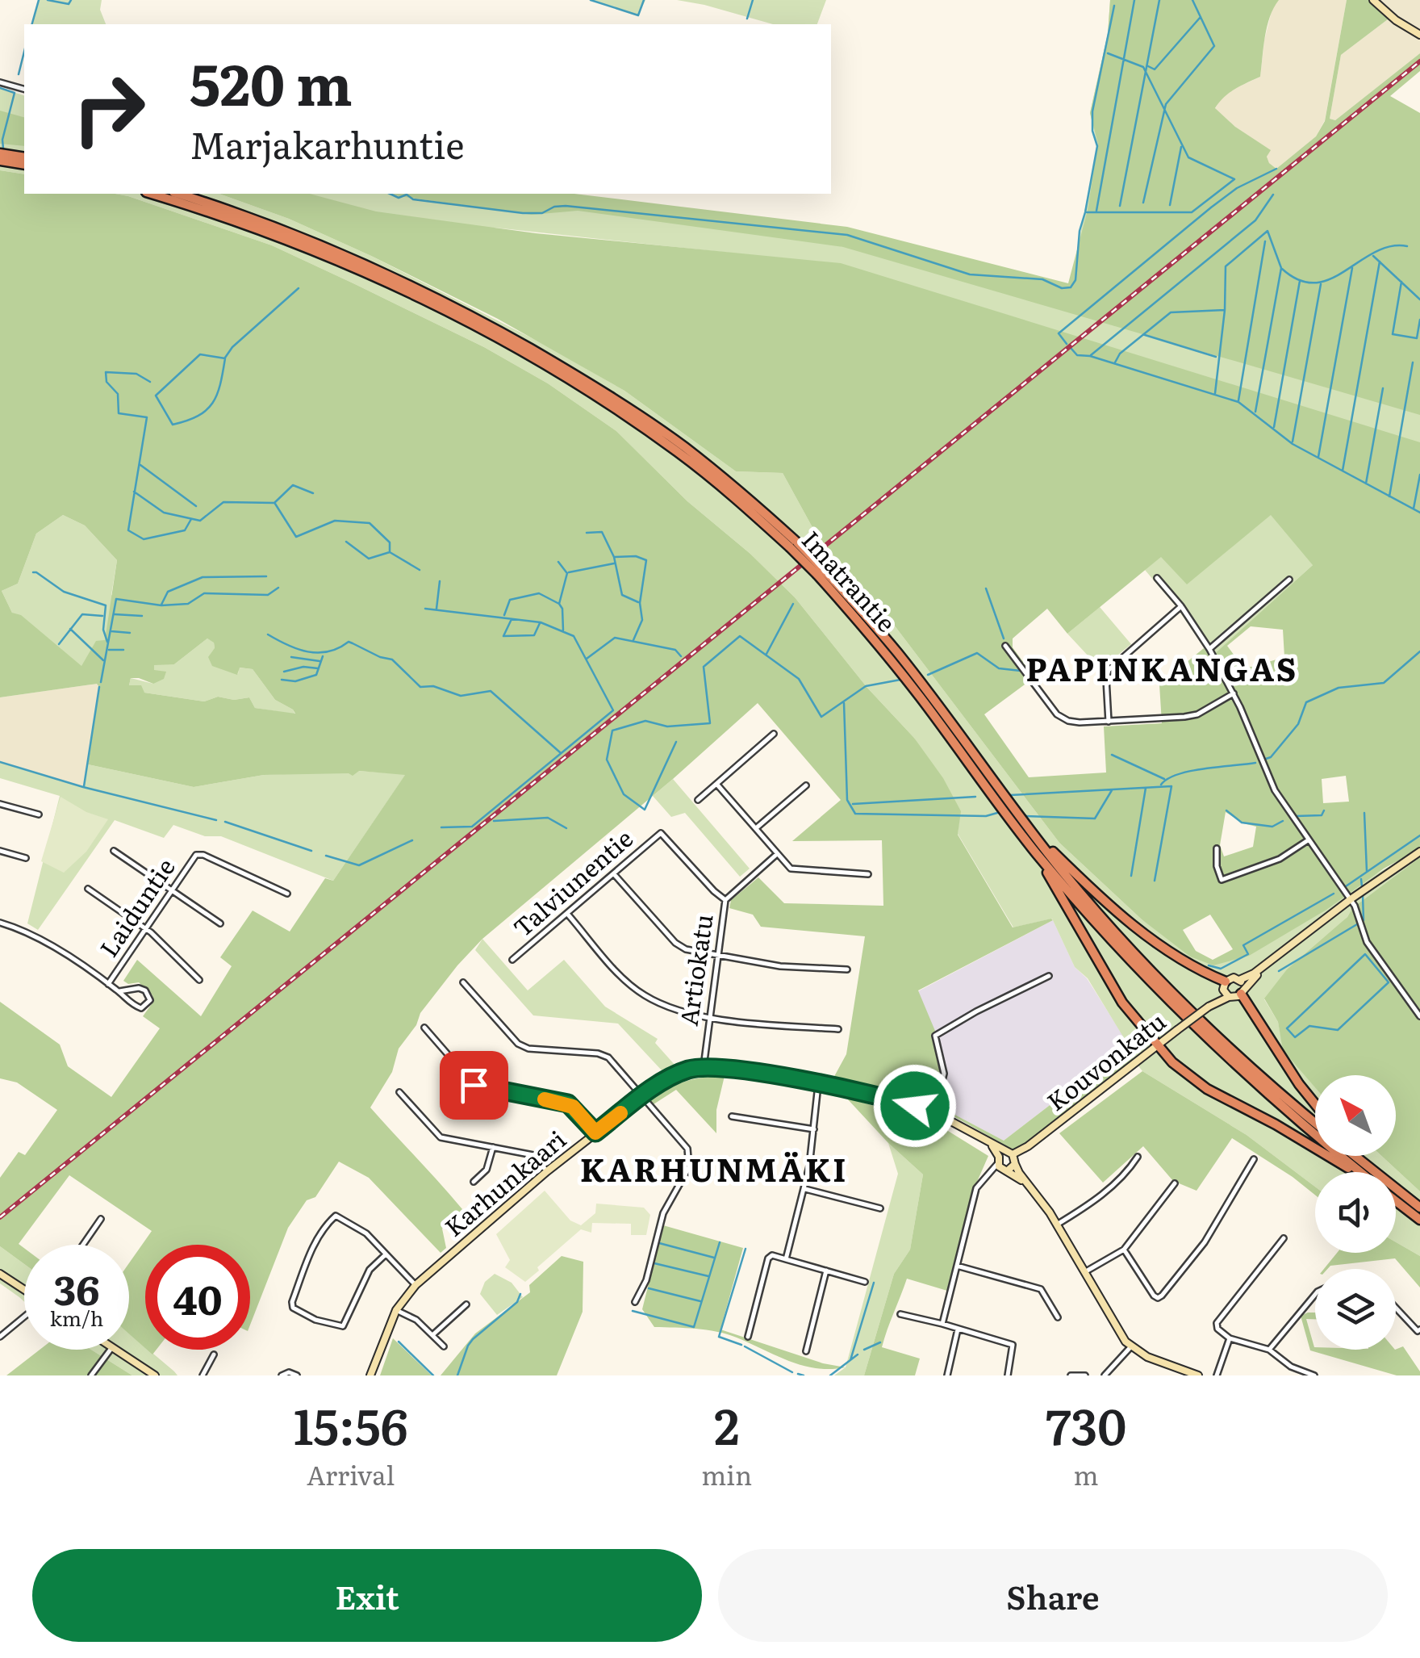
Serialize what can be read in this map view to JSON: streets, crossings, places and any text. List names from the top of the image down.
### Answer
{
  "streets": {
    "highway": ["Imatrantie"],
    "street": [
      "Talviunentie",
      "Laiduntie",
      "Artiokatu",
      "Kouvonkatu",
      "Karhunkaari"
    ]
  },
  "crossings": [
    ["Talviunentie", "Artiokatu"],
    ["Artiokatu", "Karhunkaari"],
    ["Kouvonkatu", "Karhunkaari"]
  ],
  "districts": ["PAPINKANGAS", "KARHUNMÄKI"],
  "north": "top left",
  "page": {
    "turn": ["520 m", "Marjakarhuntie"],
    "speed": "36 km/h",
    "limit": "40",
    "eta": [
      "15:56",
      "Arrival",
      "2",
      "min",
      "730",
      "m"
    ],
    "buttons": ["Exit", "Share"]
  }
}
